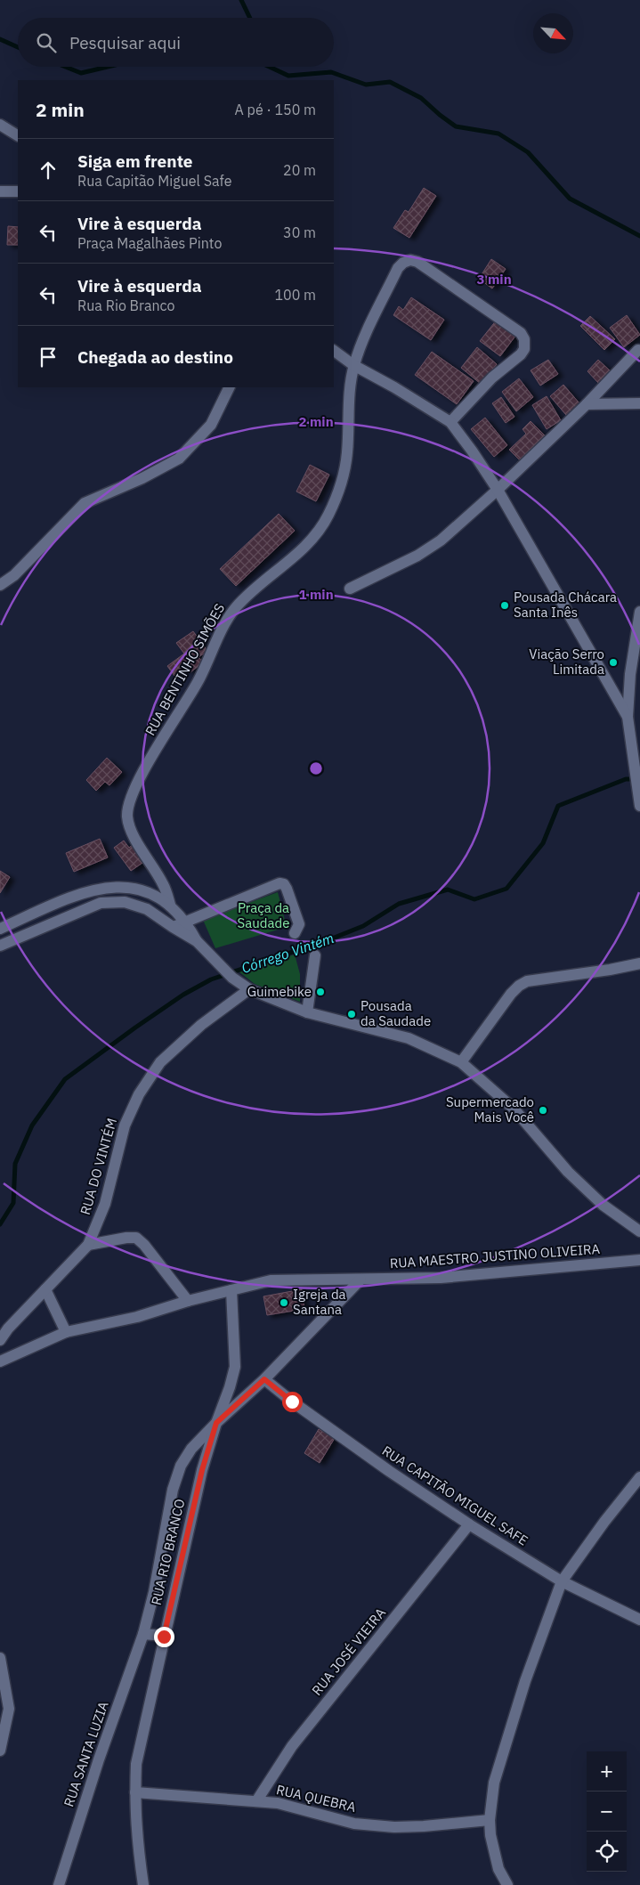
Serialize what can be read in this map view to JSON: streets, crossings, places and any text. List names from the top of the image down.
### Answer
{
  "streets": {
    "street": [
      "RUA BENTINHO SIMÕES",
      "RUA DO VINTÉM",
      "RUA MAESTRO JUSTINO OLIVEIRA",
      "RUA CAPITÃO MIGUEL SAFE",
      "RUA RIO BRANCO",
      "RUA JOSÉ VIEIRA",
      "RUA SANTA LUZIA",
      "RUA QUEBRA"
    ]
  },
  "crossings": [
    ["RUA MAESTRO JUSTINO OLIVEIRA", "RUA RIO BRANCO"],
    ["RUA MAESTRO JUSTINO OLIVEIRA", "RUA SANTA LUZIA"],
    ["RUA CAPITÃO MIGUEL SAFE", "RUA JOSÉ VIEIRA"],
    ["RUA CAPITÃO MIGUEL SAFE", "RUA SANTA LUZIA"],
    ["RUA RIO BRANCO", "RUA SANTA LUZIA"],
    ["RUA RIO BRANCO", "RUA QUEBRA"],
    ["RUA JOSÉ VIEIRA", "RUA QUEBRA"]
  ],
  "water": ["Córrego Vintém"],
  "parks": ["Praça da Saudade"],
  "places": [
    "Pousada Chácara Santa Inês",
    "Viação Serro Limitada",
    "Guimebike",
    "Pousada da Saudade",
    "Supermercado Mais Você",
    "Igreja da Santana"
  ],
  "north": "bottom right",
  "page": {
    "search": "Pesquisar aqui",
    "heading": ["2 min", "A pé · 150 m"],
    "list": [
      ["Siga em frente", "Rua Capitão Miguel Safe", "20 m"],
      ["Vire à esquerda", "Praça Magalhães Pinto", "30 m"],
      ["Vire à esquerda", "Rua Rio Branco", "100 m"],
      "Chegada ao destino"
    ],
    "map_buttons": ["+", "−"]
  },
  "rings": ["3 min", "2 min", "1 min"]
}
